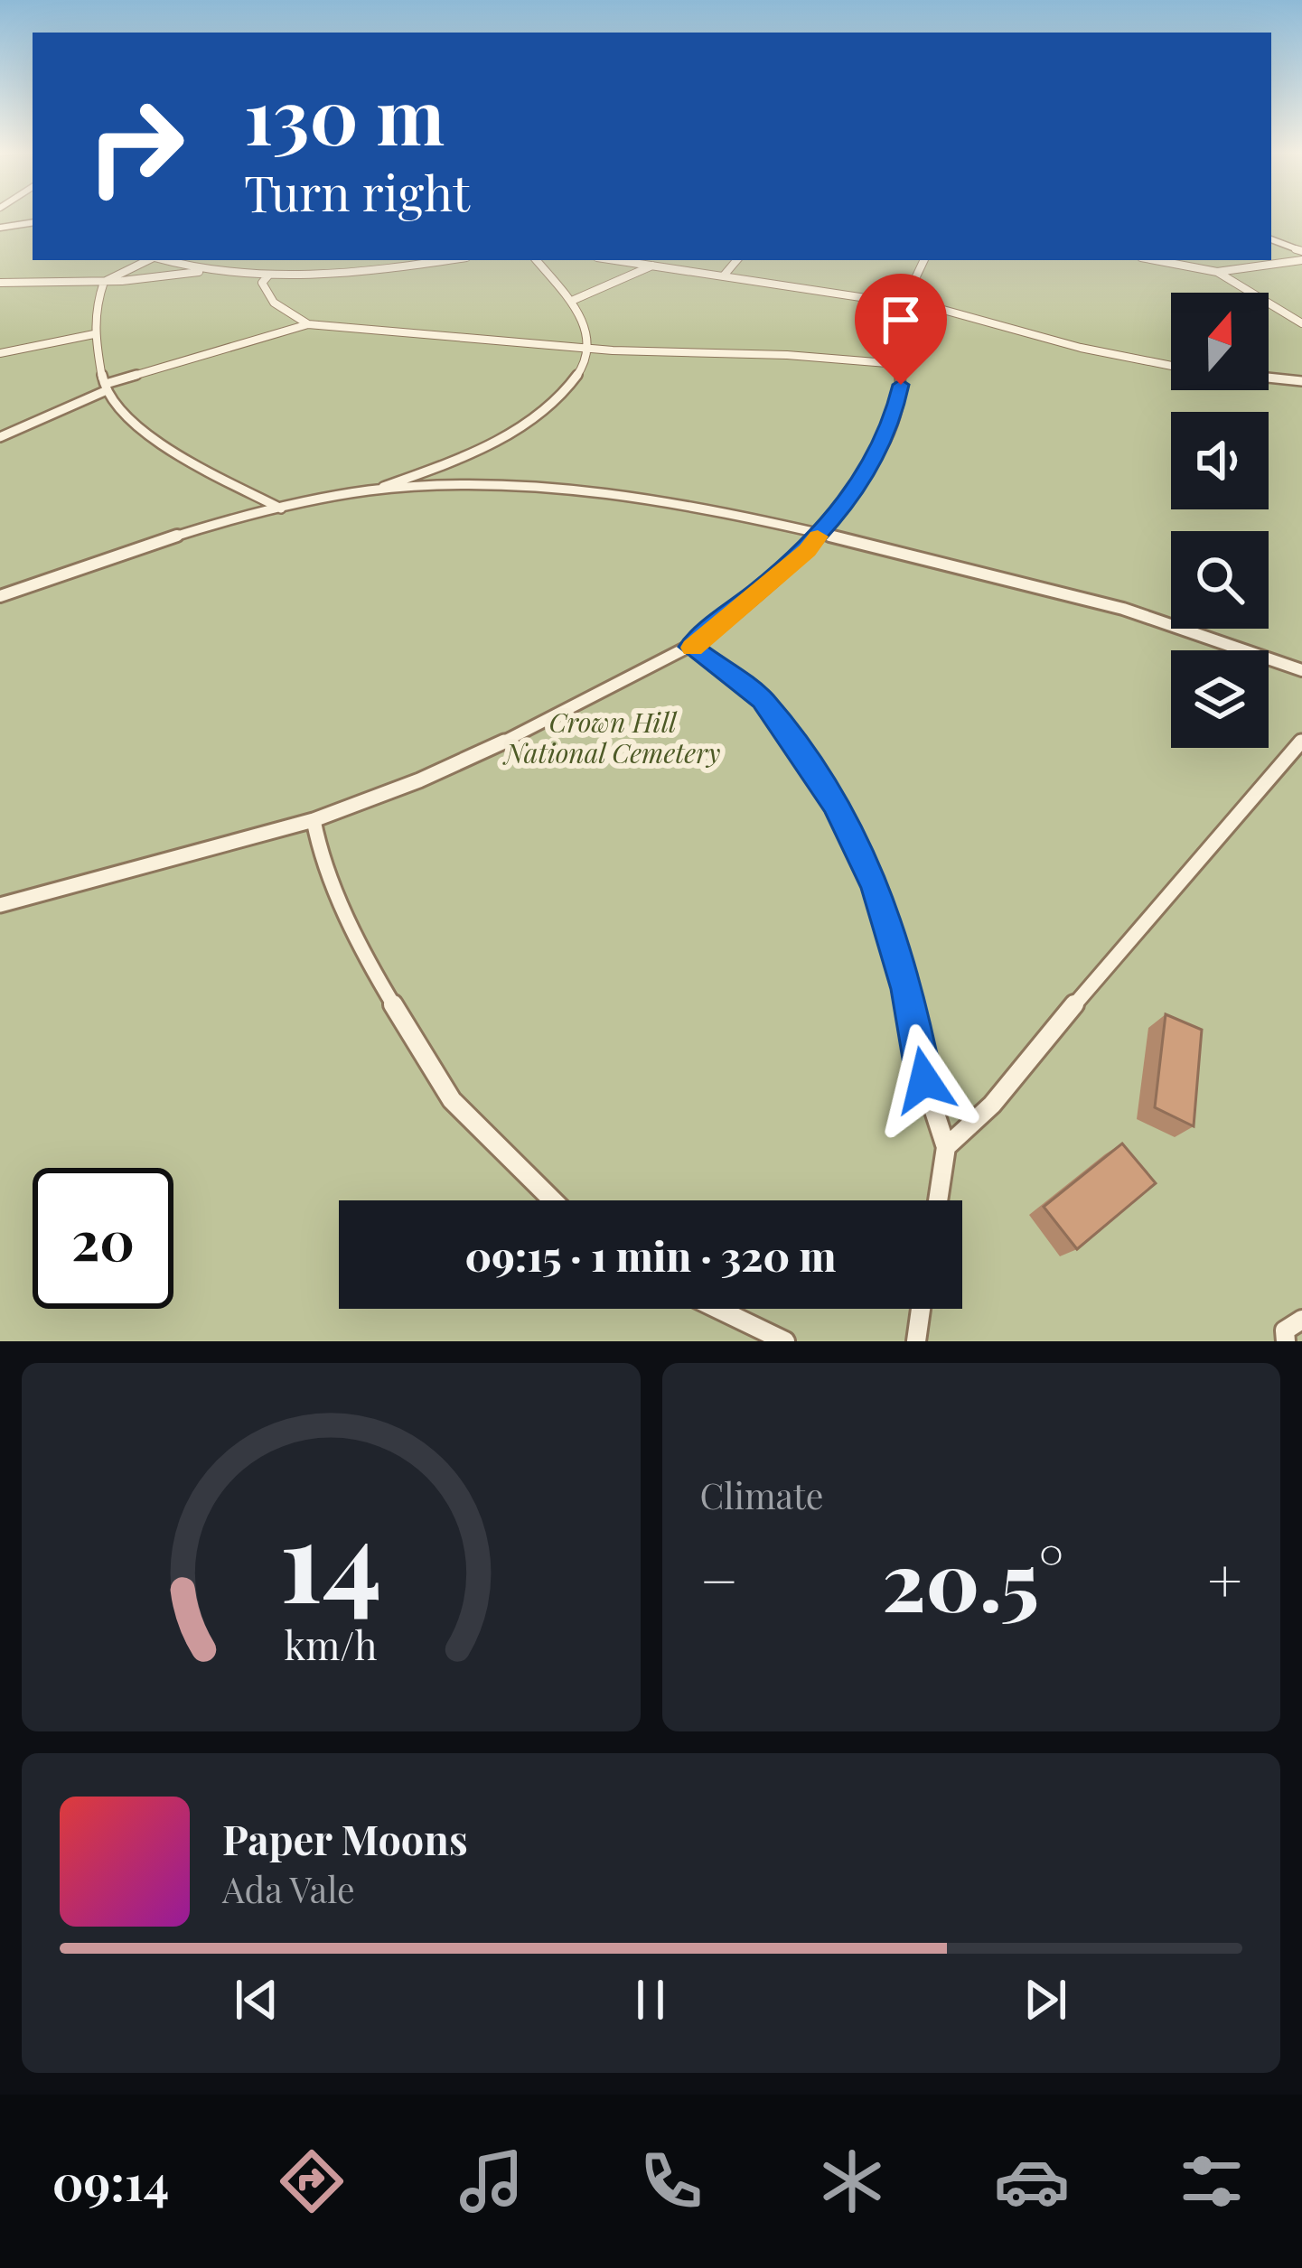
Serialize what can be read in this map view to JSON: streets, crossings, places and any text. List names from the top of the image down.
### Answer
{
  "parks": ["Crown Hill National Cemetery"],
  "north": "top",
  "page": {
    "turn": ["130 m", "Turn right"],
    "limit": "20",
    "trip": "09:15 · 1 min · 320 m",
    "tile": "Climate",
    "heat": ["−", "20.5°", "+"],
    "song": ["Paper Moons", "Ada Vale"],
    "tabs": "09:14",
    "gauge": ["14", "km/h"]
  }
}
